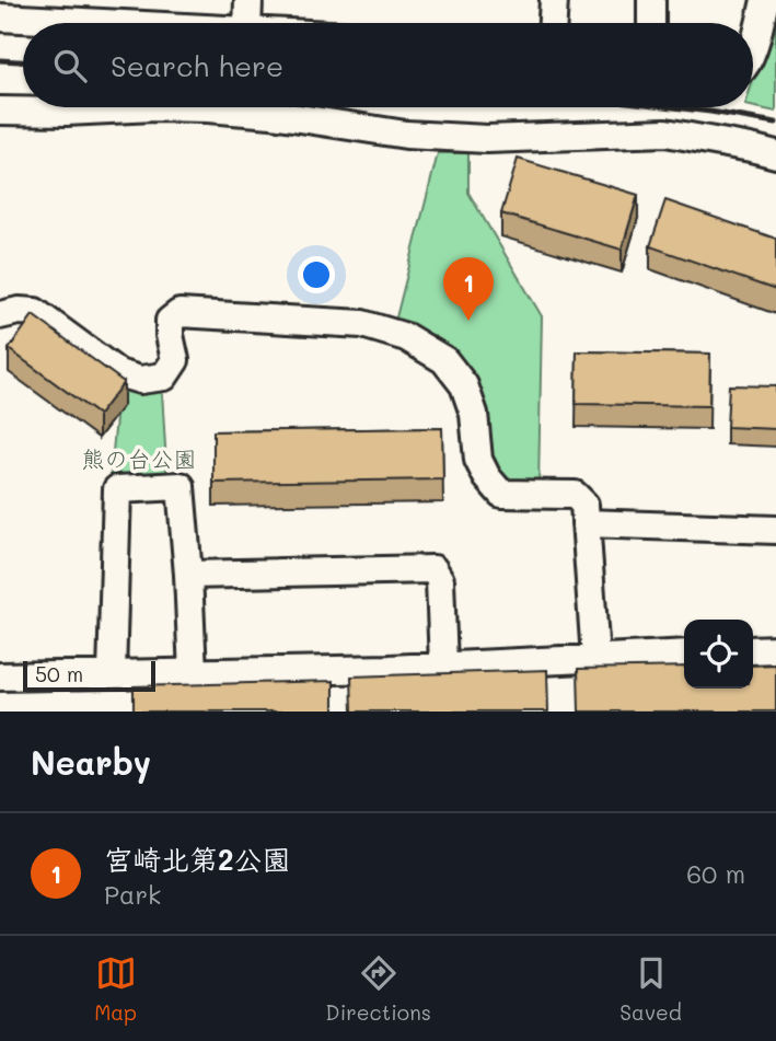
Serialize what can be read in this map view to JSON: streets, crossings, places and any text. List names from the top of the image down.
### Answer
{
  "parks": ["熊の台公園"],
  "scale_bar": "50 m",
  "page": {
    "search": "Search here",
    "pins": "1",
    "scale": "50 m",
    "heading": "Nearby",
    "list": [
      {
        "mark": "1",
        "name": "宮崎北第2公園",
        "note": "Park",
        "value": "60 m"
      }
    ],
    "nav": ["Map", "Directions", "Saved"]
  }
}
